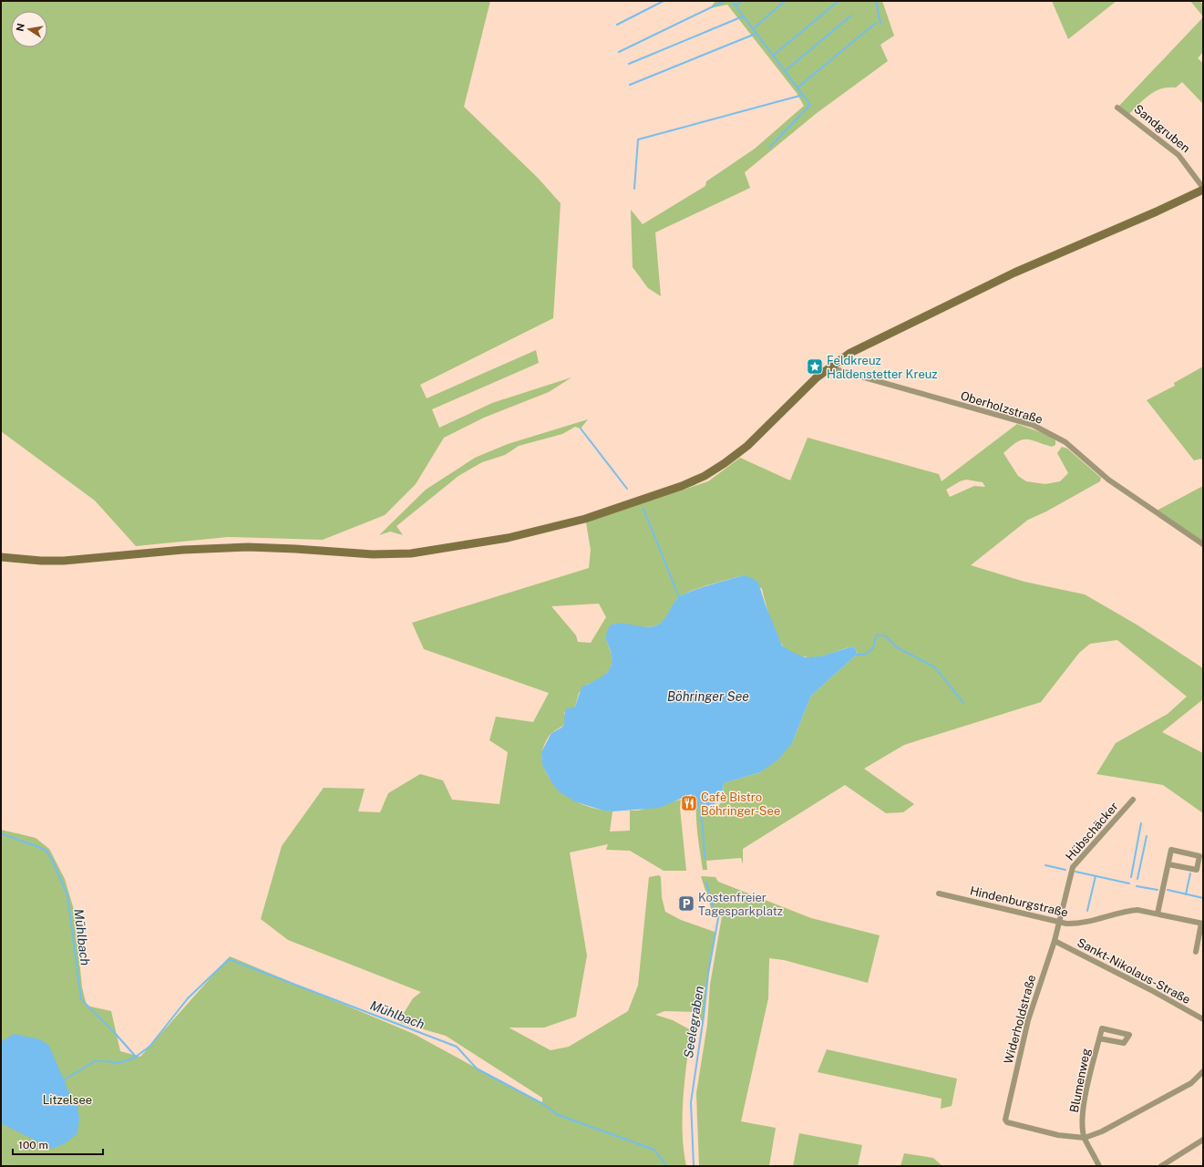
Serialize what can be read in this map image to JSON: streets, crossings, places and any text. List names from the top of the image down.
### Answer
{
  "streets": {
    "street": [
      "Sandgruben",
      "Oberholzstraße",
      "Hübschäcker",
      "Hindenburgstraße",
      "Sankt-Nikolaus-Straße",
      "Widerholdstraße",
      "Blumenweg"
    ]
  },
  "crossings": [
    ["Sandgruben", "Oberholzstraße"],
    ["Hübschäcker", "Hindenburgstraße"],
    ["Hübschäcker", "Widerholdstraße"],
    ["Hindenburgstraße", "Widerholdstraße"],
    ["Sankt-Nikolaus-Straße", "Widerholdstraße"],
    ["Widerholdstraße", "Blumenweg"]
  ],
  "water": ["Böhringer See", "Mühlbach", "Seelegraben"],
  "parks": ["Litzelsee"],
  "places": {
    "place": ["Feldkreuz Haldenstetter Kreuz"],
    "restaurant": ["Cafè Bistro Böhringer-See"],
    "parking": ["Kostenfreier Tagesparkplatz"]
  },
  "scale_bar": "100 m",
  "north": "left"
}
